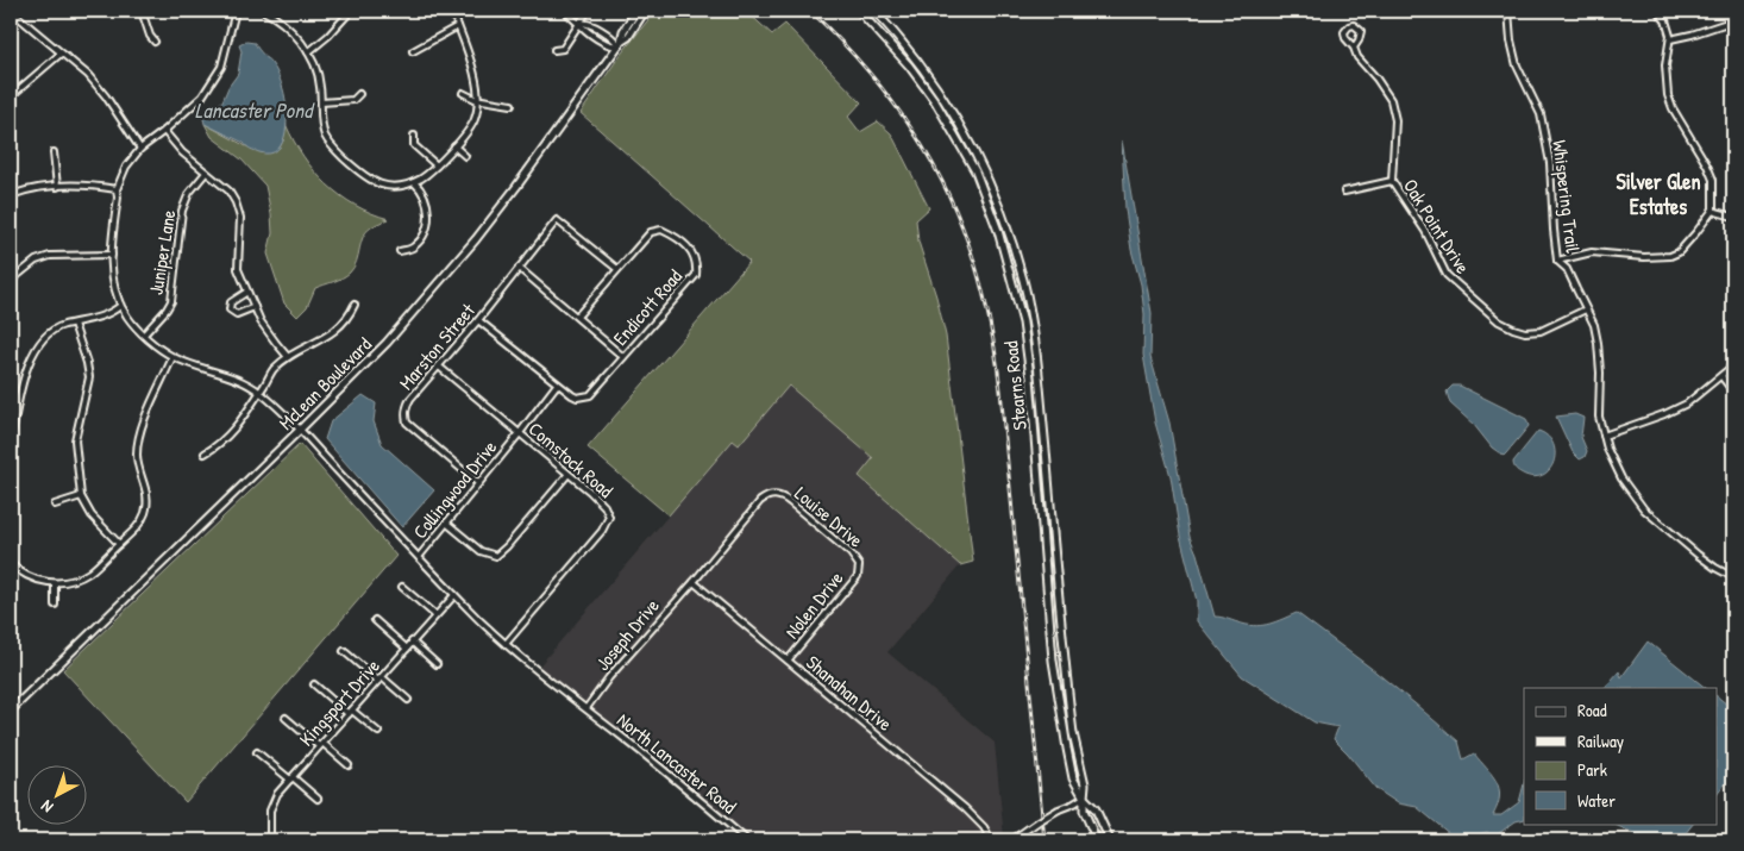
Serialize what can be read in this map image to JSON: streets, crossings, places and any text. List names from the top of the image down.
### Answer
{
  "streets": {
    "main road": ["McLean Boulevard", "Stearns Road"],
    "street": [
      "Whispering Trail",
      "Oak Point Drive",
      "Juniper Lane",
      "Endicott Road",
      "Marston Street",
      "Comstock Road",
      "Collingwood Drive",
      "Louise Drive",
      "Nolen Drive",
      "Joseph Drive",
      "Shanahan Drive",
      "Kingsport Drive",
      "North Lancaster Road"
    ]
  },
  "crossings": [
    ["Whispering Trail", "Oak Point Drive"],
    ["Juniper Lane", "North Lancaster Road"],
    ["Endicott Road", "Marston Street"],
    ["Endicott Road", "Collingwood Drive"],
    ["Marston Street", "Comstock Road"],
    ["Marston Street", "Collingwood Drive"],
    ["McLean Boulevard", "North Lancaster Road"],
    ["Comstock Road", "Collingwood Drive"],
    ["Comstock Road", "North Lancaster Road"],
    ["Collingwood Drive", "North Lancaster Road"],
    ["Louise Drive", "Nolen Drive"],
    ["Louise Drive", "Joseph Drive"],
    ["Louise Drive", "Shanahan Drive"],
    ["Nolen Drive", "Shanahan Drive"],
    ["Joseph Drive", "Shanahan Drive"],
    ["Joseph Drive", "North Lancaster Road"],
    ["Kingsport Drive", "North Lancaster Road"]
  ],
  "districts": ["Silver Glen Estates"],
  "water": ["Lancaster Pond"],
  "legend": [
    "Road",
    "Railway",
    "Park",
    "Water"
  ],
  "north": "bottom left"
}
